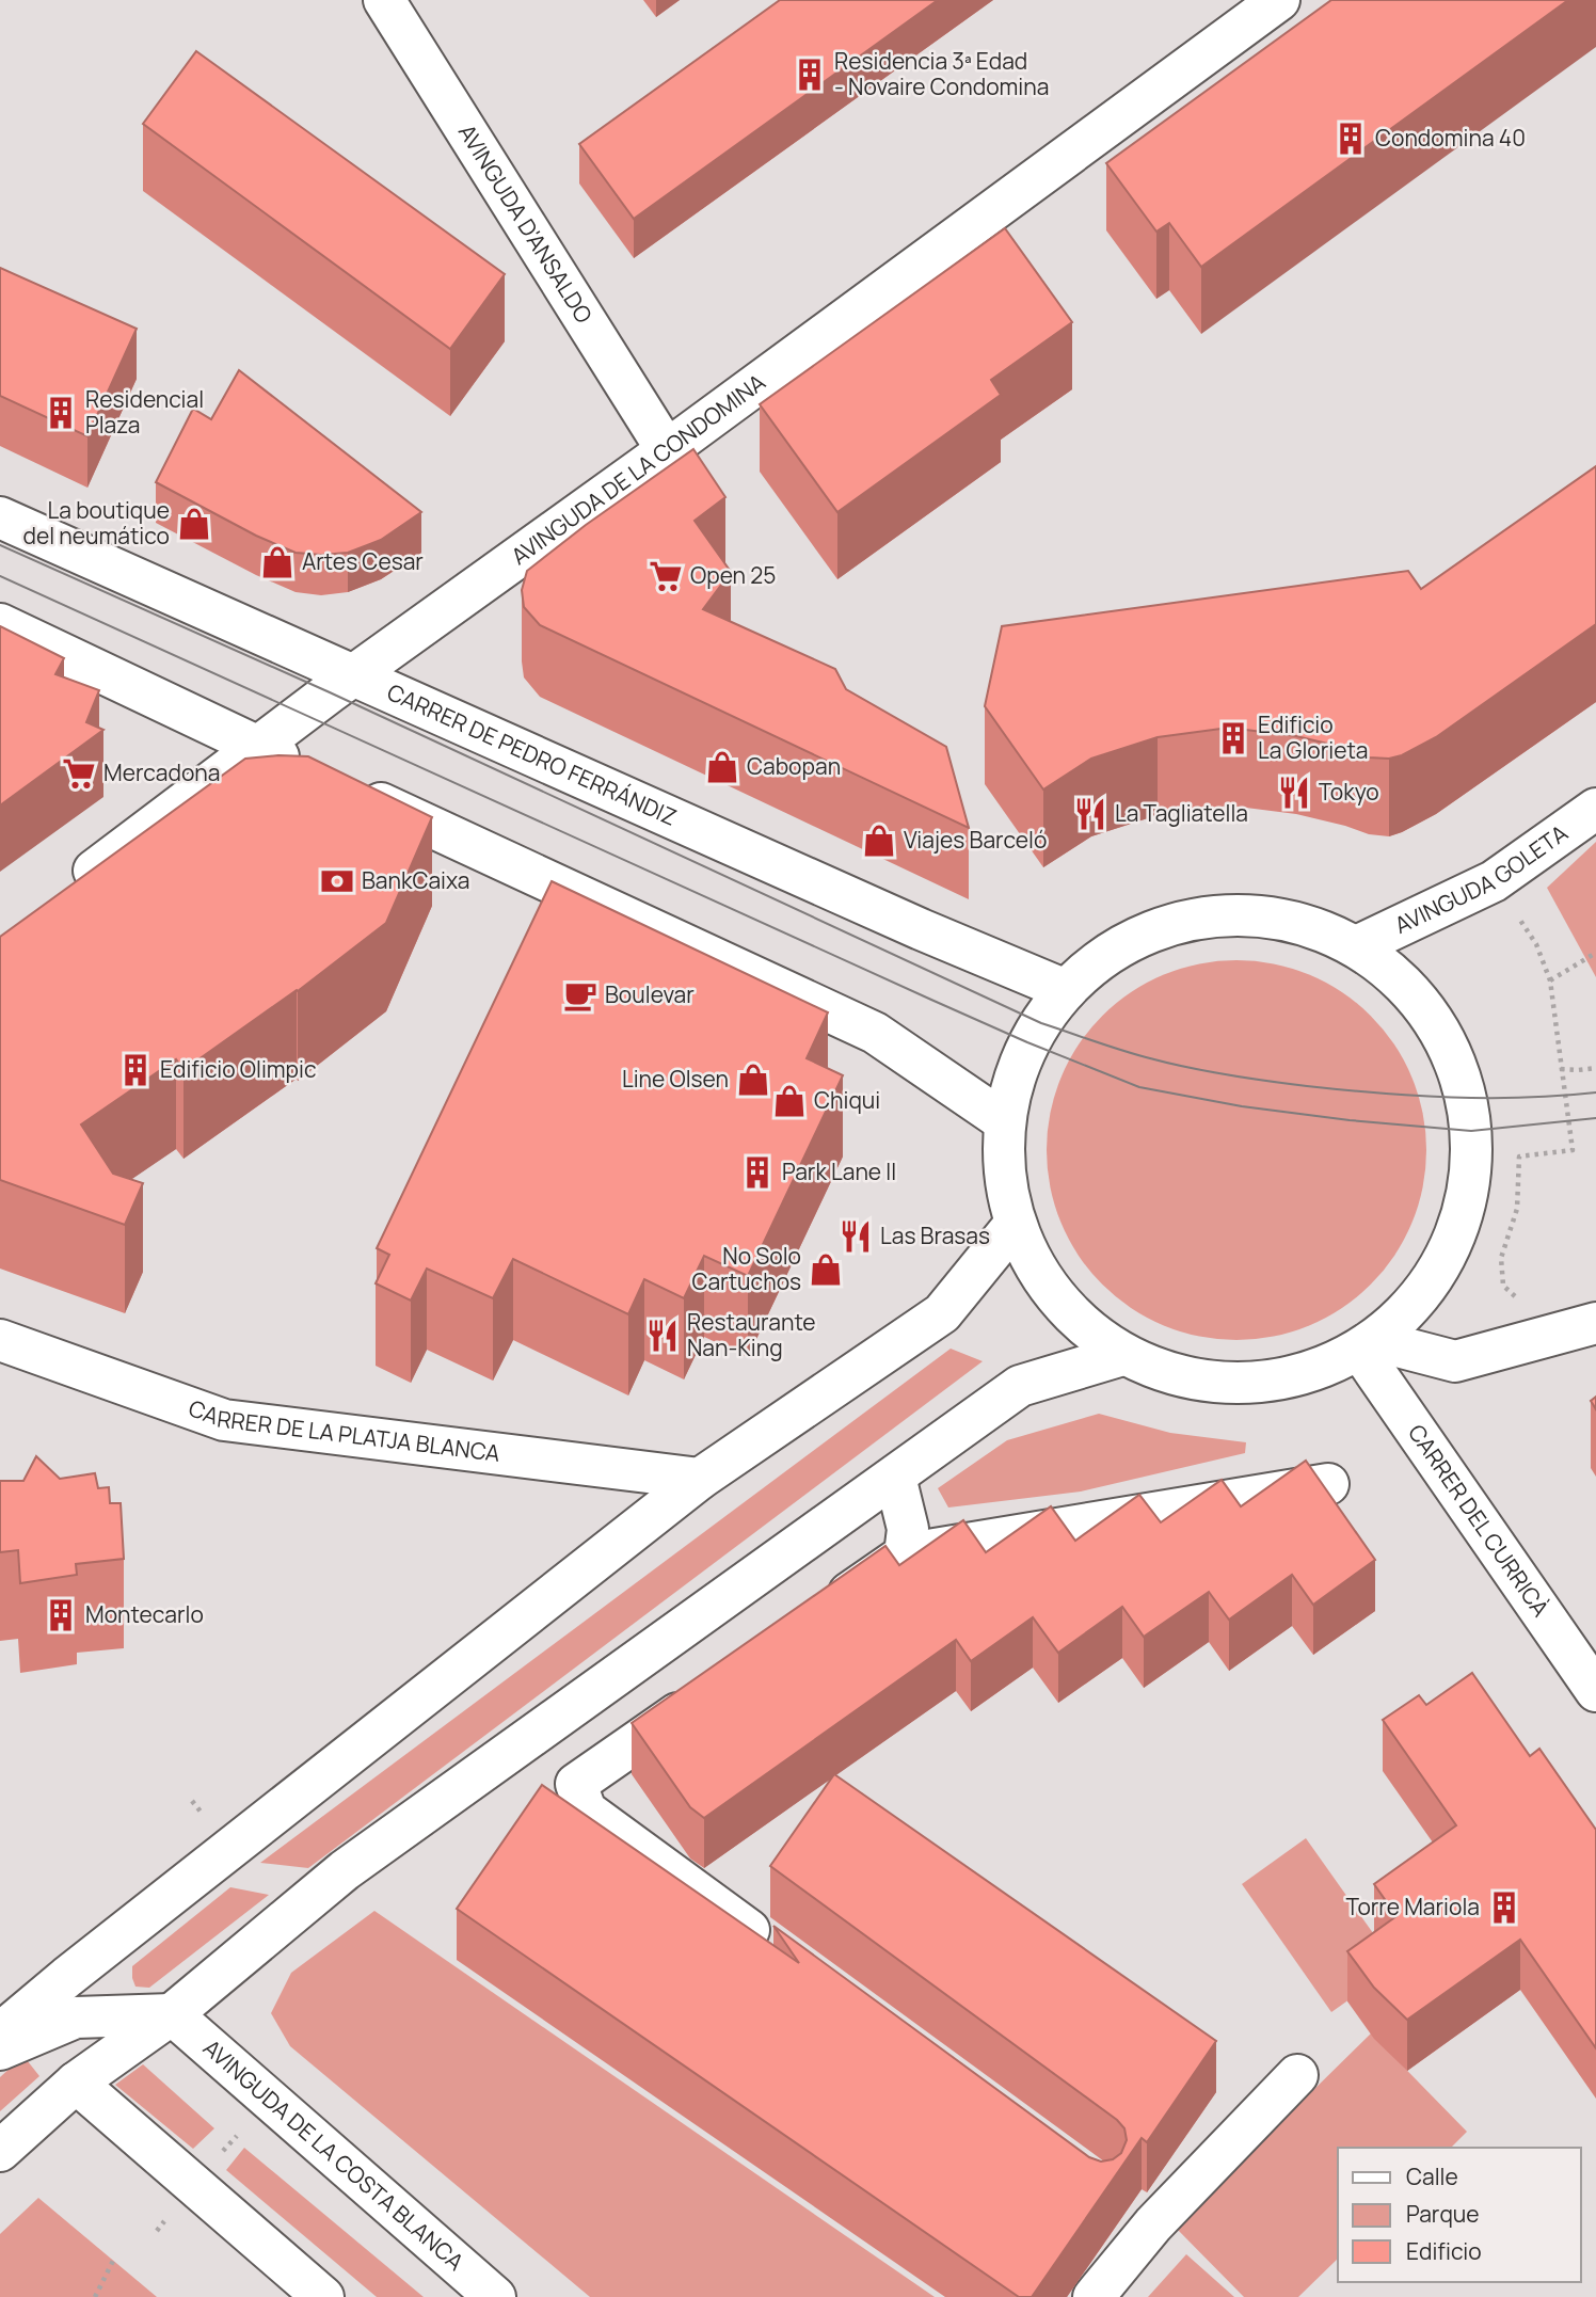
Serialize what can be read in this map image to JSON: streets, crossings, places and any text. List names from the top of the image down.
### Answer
{
  "streets": {
    "street": [
      "AVINGUDA D'ANSALDO",
      "AVINGUDA DE LA CONDOMINA",
      "CARRER DE PEDRO FERRÁNDIZ",
      "AVINGUDA GOLETA",
      "CARRER DE LA PLATJA BLANCA",
      "CARRER DEL CURRICÀ",
      "AVINGUDA DE LA COSTA BLANCA"
    ]
  },
  "crossings": [
    ["AVINGUDA D'ANSALDO", "AVINGUDA DE LA CONDOMINA"],
    ["AVINGUDA DE LA CONDOMINA", "CARRER DE PEDRO FERRÁNDIZ"]
  ],
  "places": {
    "building": [
      "Residencia 3ª Edad - Novaire Condomina",
      "Condomina 40",
      "Residencial Plaza",
      "Edificio La Glorieta",
      "Edificio Olimpic",
      "Park Lane II",
      "Montecarlo",
      "Torre Mariola"
    ],
    "shop": [
      "La boutique del neumático",
      "Artes Cesar",
      "Cabopan",
      "Viajes Barceló",
      "Line Olsen",
      "Chiqui",
      "No Solo Cartuchos"
    ],
    "supermarket": ["Open 25", "Mercadona"],
    "restaurant": [
      "Tokyo",
      "La Tagliatella",
      "Las Brasas",
      "Restaurante Nan-King"
    ],
    "bank": ["BankCaixa"],
    "cafe": ["Boulevar"]
  },
  "legend": ["Calle", "Parque", "Edificio"]
}
